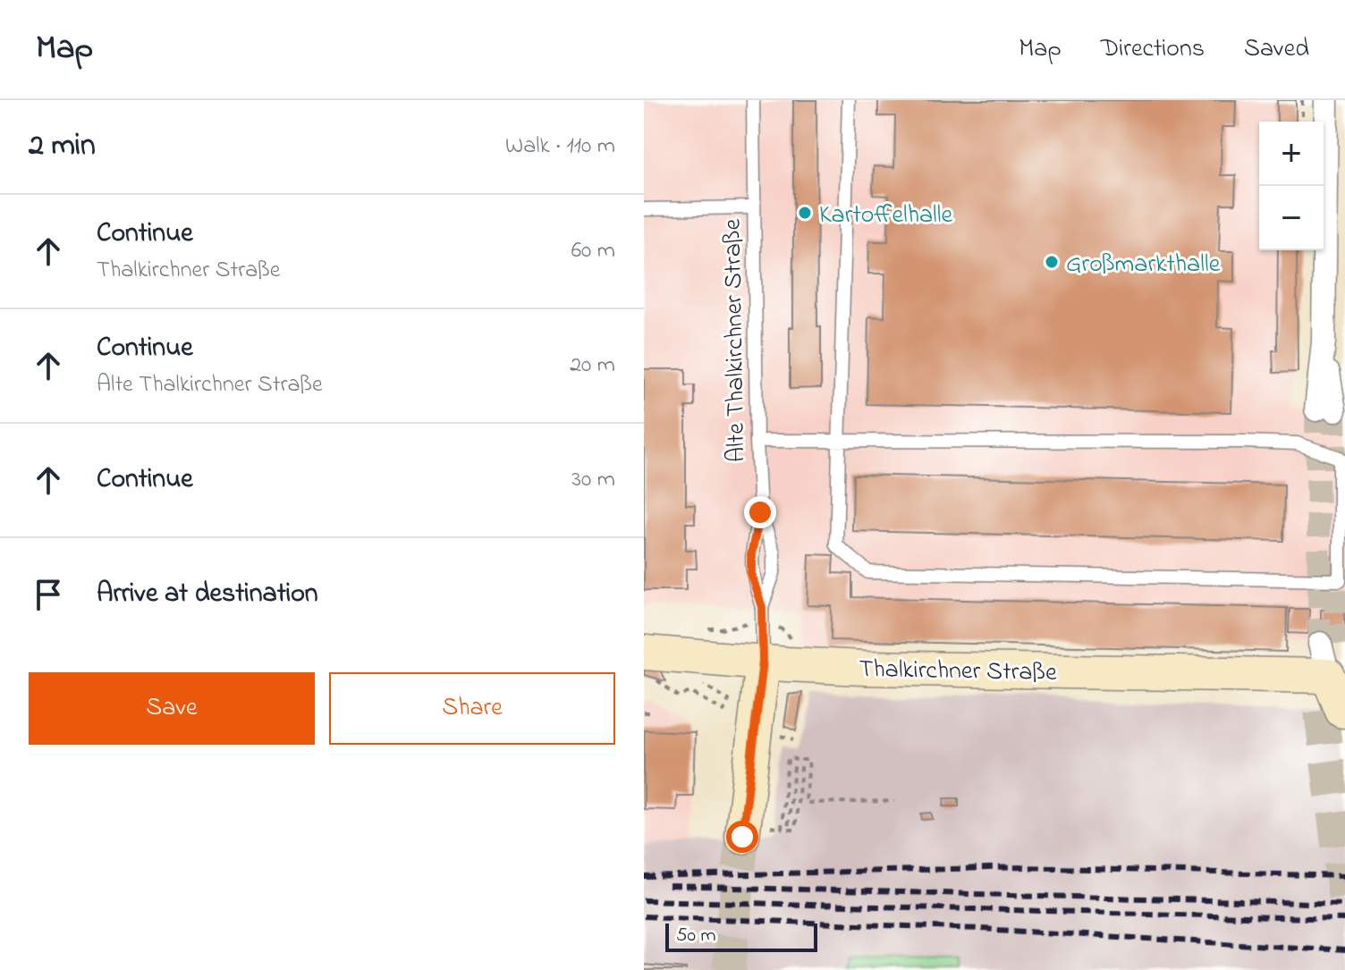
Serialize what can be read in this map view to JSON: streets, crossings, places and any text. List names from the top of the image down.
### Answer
{
  "streets": {
    "street": ["Thalkirchner Straße"],
    "lane": ["Alte Thalkirchner Straße"]
  },
  "crossings": [
    ["Alte Thalkirchner Straße", "Thalkirchner Straße"]
  ],
  "places": ["Kartoffelhalle", "Großmarkthalle"],
  "scale_bar": "50 m",
  "page": {
    "header": "Map",
    "nav": ["Map", "Directions", "Saved"],
    "heading": ["2 min", "Walk · 110 m"],
    "map_buttons": ["+", "−"],
    "list": [
      ["Continue", "Thalkirchner Straße", "60 m"],
      ["Continue", "Alte Thalkirchner Straße", "20 m"],
      ["Continue", "30 m"],
      "Arrive at destination"
    ],
    "buttons": ["Save", "Share"],
    "scale": "50 m"
  }
}
